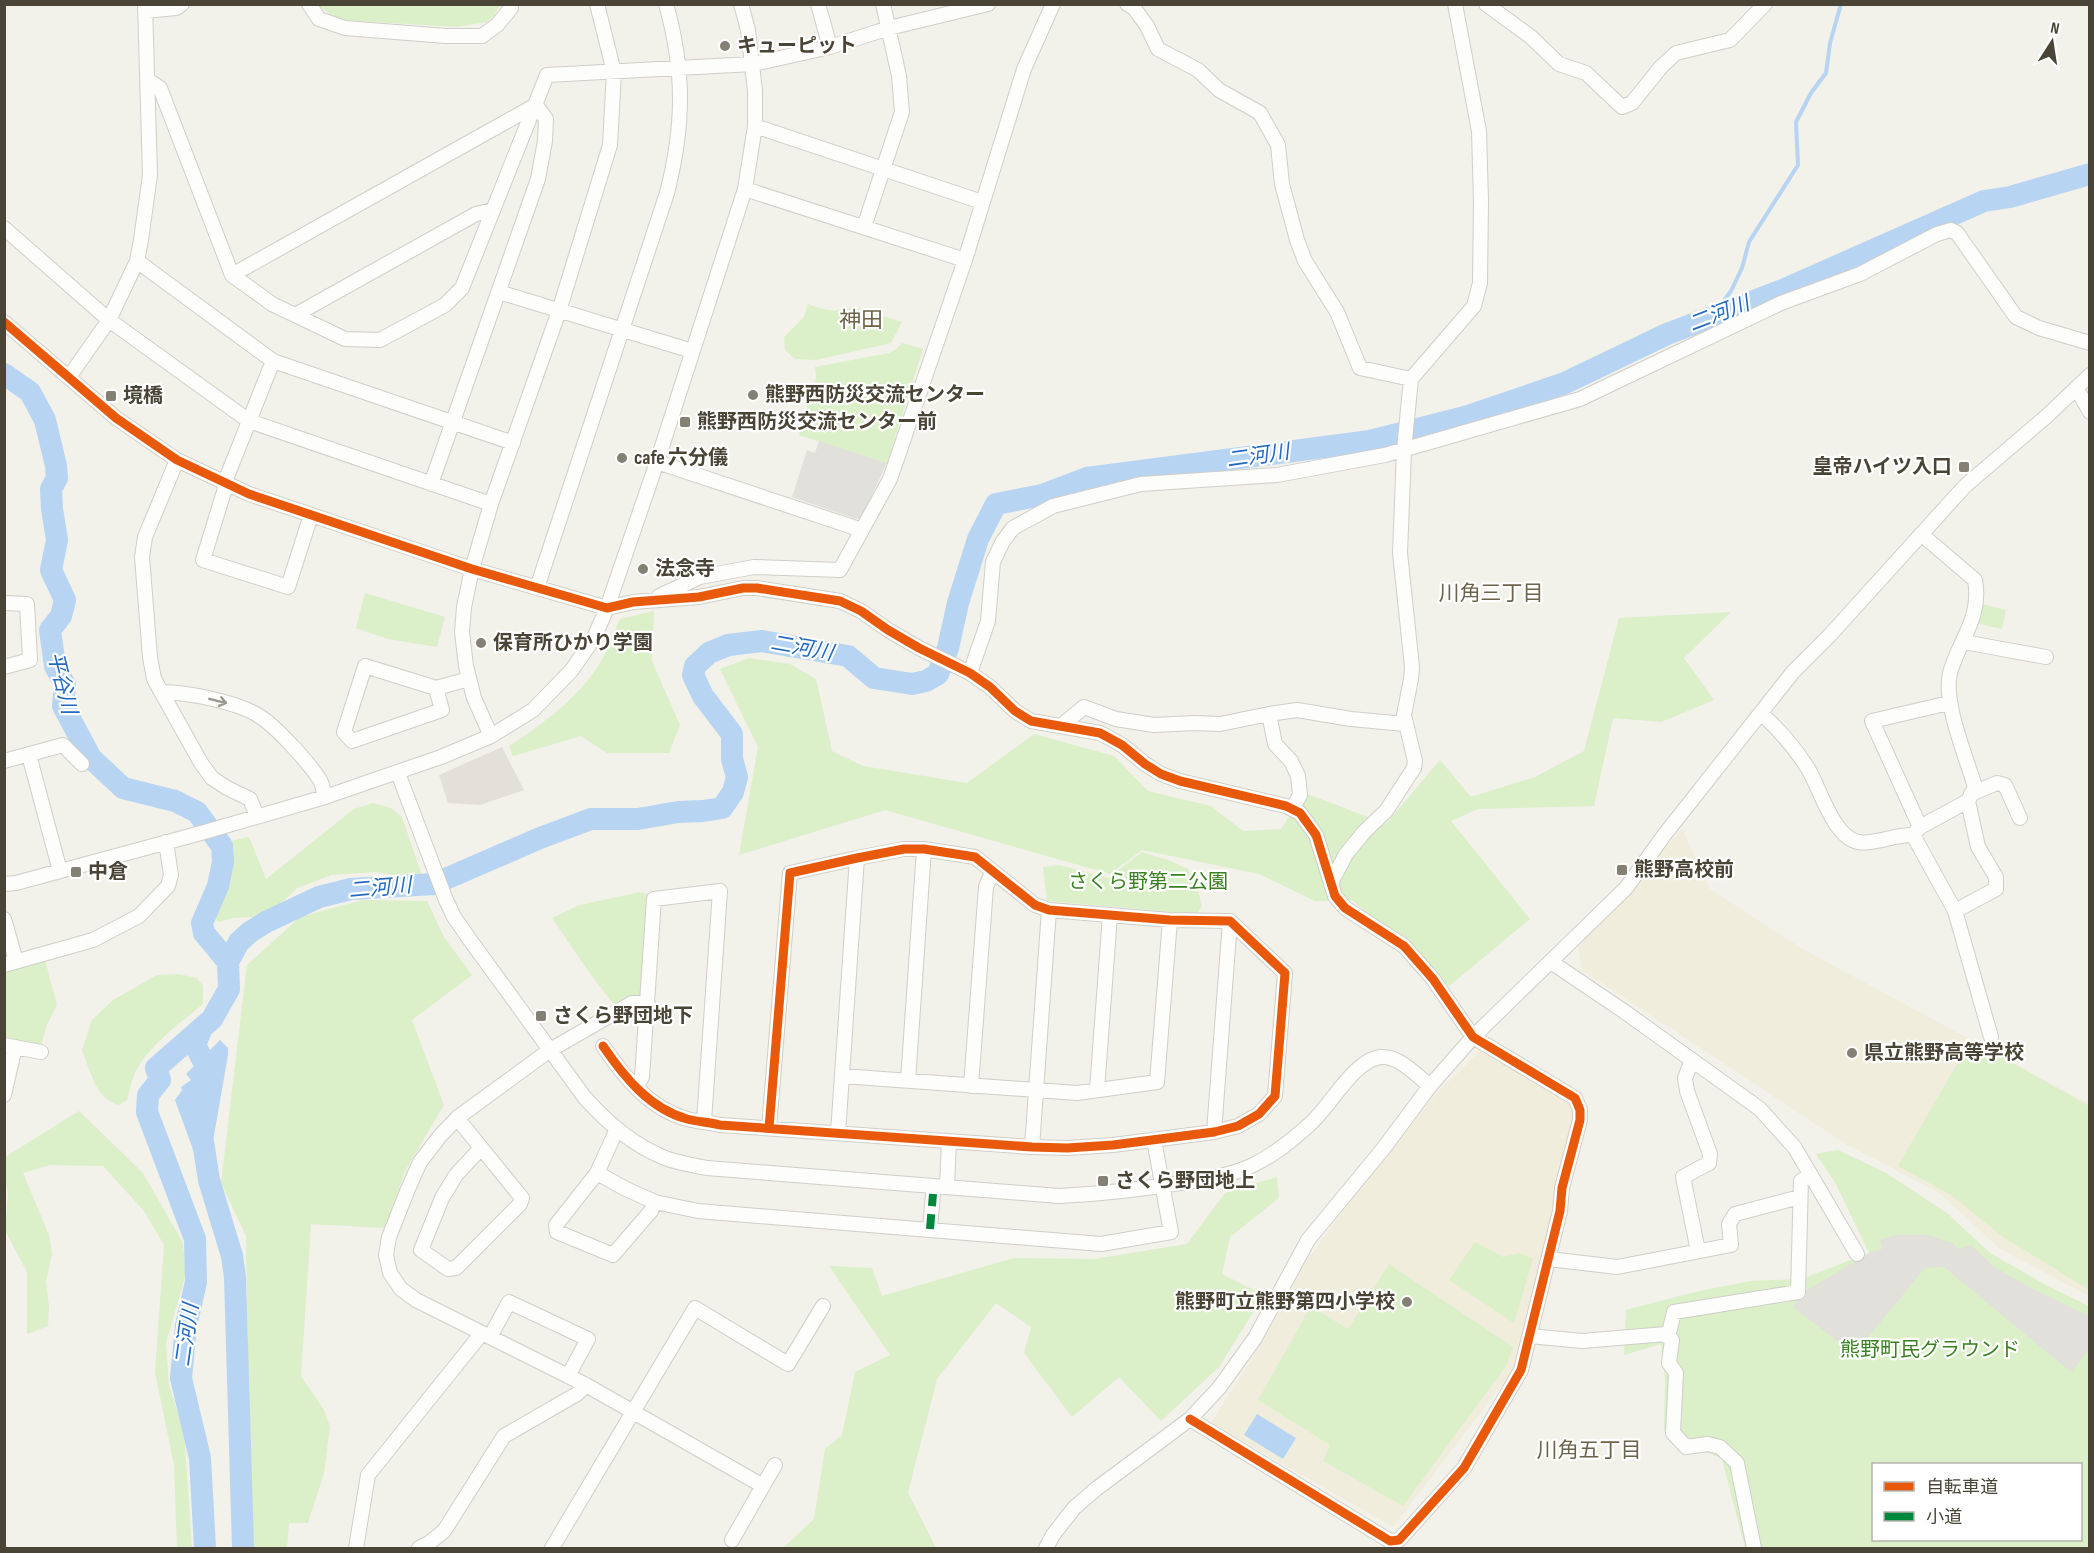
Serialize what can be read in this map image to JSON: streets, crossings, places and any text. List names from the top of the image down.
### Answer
{
  "districts": ["神田", "川角三丁目", "川角五丁目"],
  "water": ["二河川", "平谷川"],
  "parks": ["さくら野第二公園", "熊野町民グラウンド"],
  "places": {
    "other": [
      "キューピット",
      "熊野西防災交流センター",
      "cafe 六分儀",
      "法念寺",
      "保育所ひかり学園",
      "県立熊野高等学校",
      "熊野町立熊野第四小学校"
    ],
    "transit": [
      "境橋",
      "熊野西防災交流センター前",
      "皇帝ハイツ入口",
      "熊野高校前",
      "中倉",
      "さくら野団地下",
      "さくら野団地上"
    ]
  },
  "legend": ["自転車道", "小道"],
  "north": "top"
}
